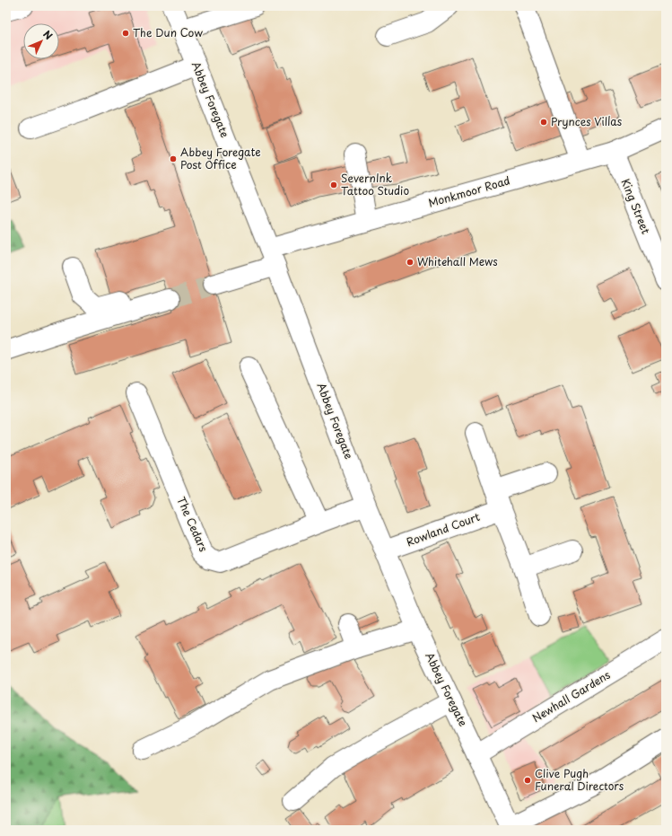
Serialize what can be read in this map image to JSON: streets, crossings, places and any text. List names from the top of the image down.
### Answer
{
  "streets": {
    "street": [
      "Abbey Foregate",
      "Monkmoor Road",
      "King Street",
      "The Cedars",
      "Rowland Court",
      "Newhall Gardens"
    ]
  },
  "crossings": [
    ["Abbey Foregate", "Monkmoor Road"],
    ["Abbey Foregate", "The Cedars"],
    ["Abbey Foregate", "Rowland Court"],
    ["Abbey Foregate", "Newhall Gardens"],
    ["Monkmoor Road", "King Street"]
  ],
  "places": [
    "The Dun Cow",
    "Prynces Villas",
    "Abbey Foregate Post Office",
    "SevernInk Tattoo Studio",
    "Whitehall Mews",
    "Clive Pugh Funeral Directors"
  ],
  "north": "top right"
}
